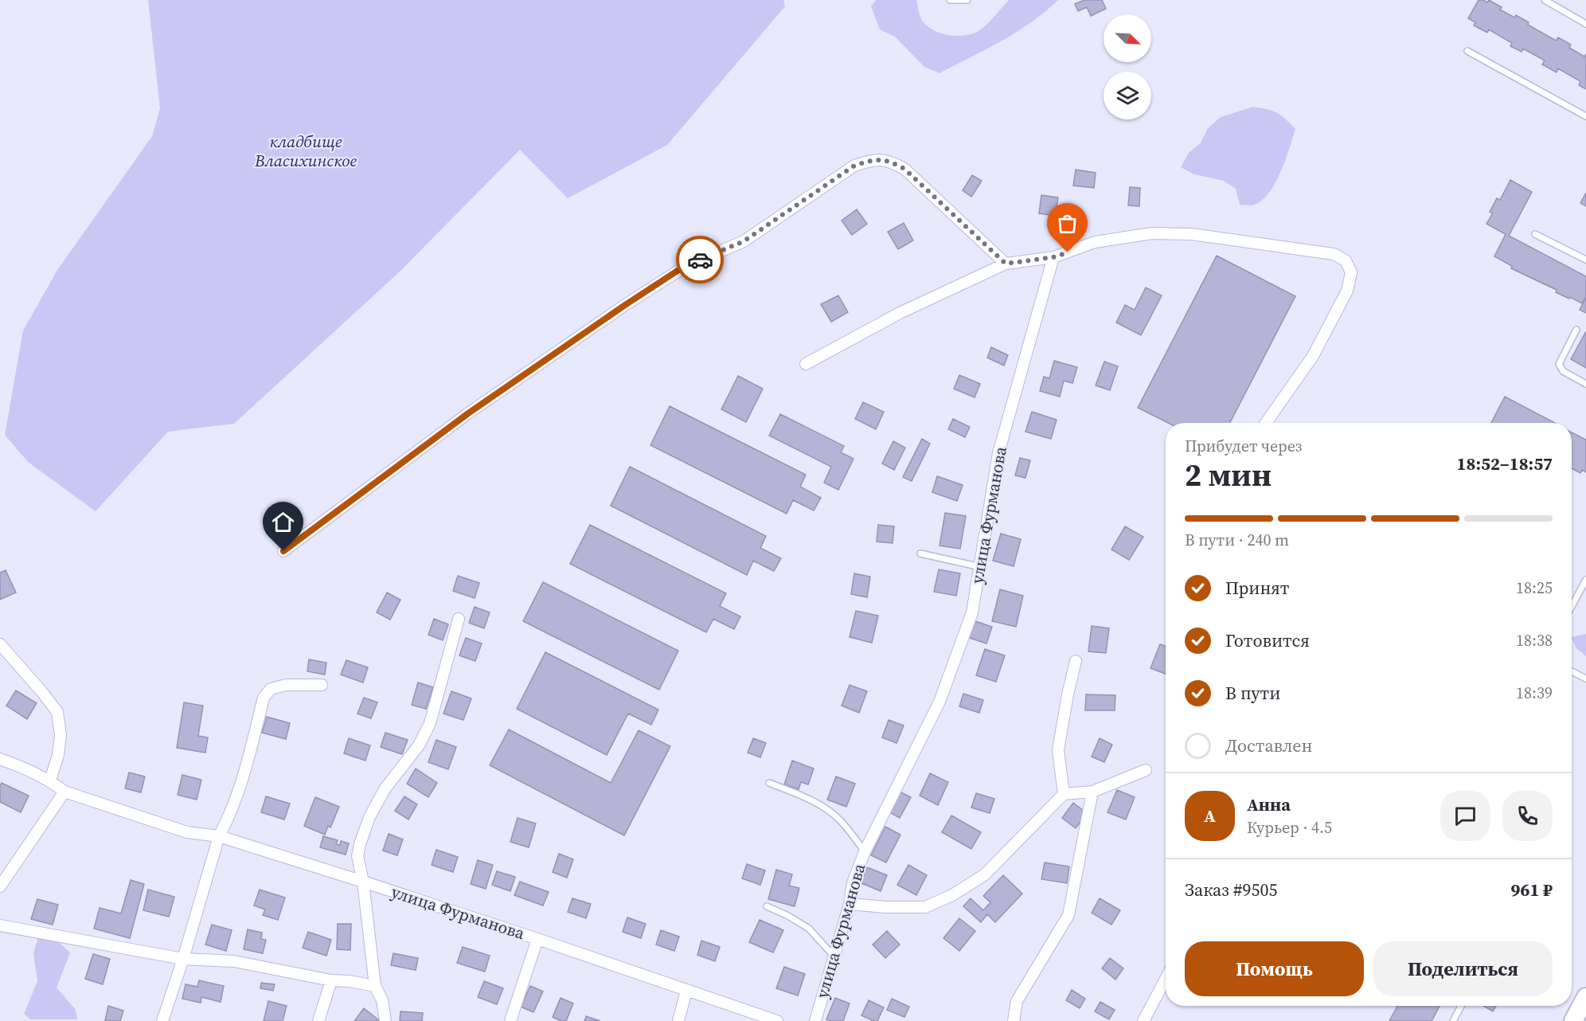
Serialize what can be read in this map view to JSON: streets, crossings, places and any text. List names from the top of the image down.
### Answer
{
  "streets": {
    "street": ["улица Фурманова"]
  },
  "parks": ["кладбище Власихинское"],
  "north": "bottom right",
  "page": {
    "heading": ["2 мин", "Прибудет через", "18:52–18:57"],
    "panel": [
      "Анна",
      "Курьер · 4.5",
      "Заказ #9505",
      "961 ₽"
    ],
    "bar": "В пути · 240 m",
    "list": [
      ["Принят", "18:25"],
      ["Готовится", "18:38"],
      ["В пути", "18:39"],
      "Доставлен"
    ],
    "round": "А",
    "buttons": ["Помощь", "Поделиться"]
  }
}
